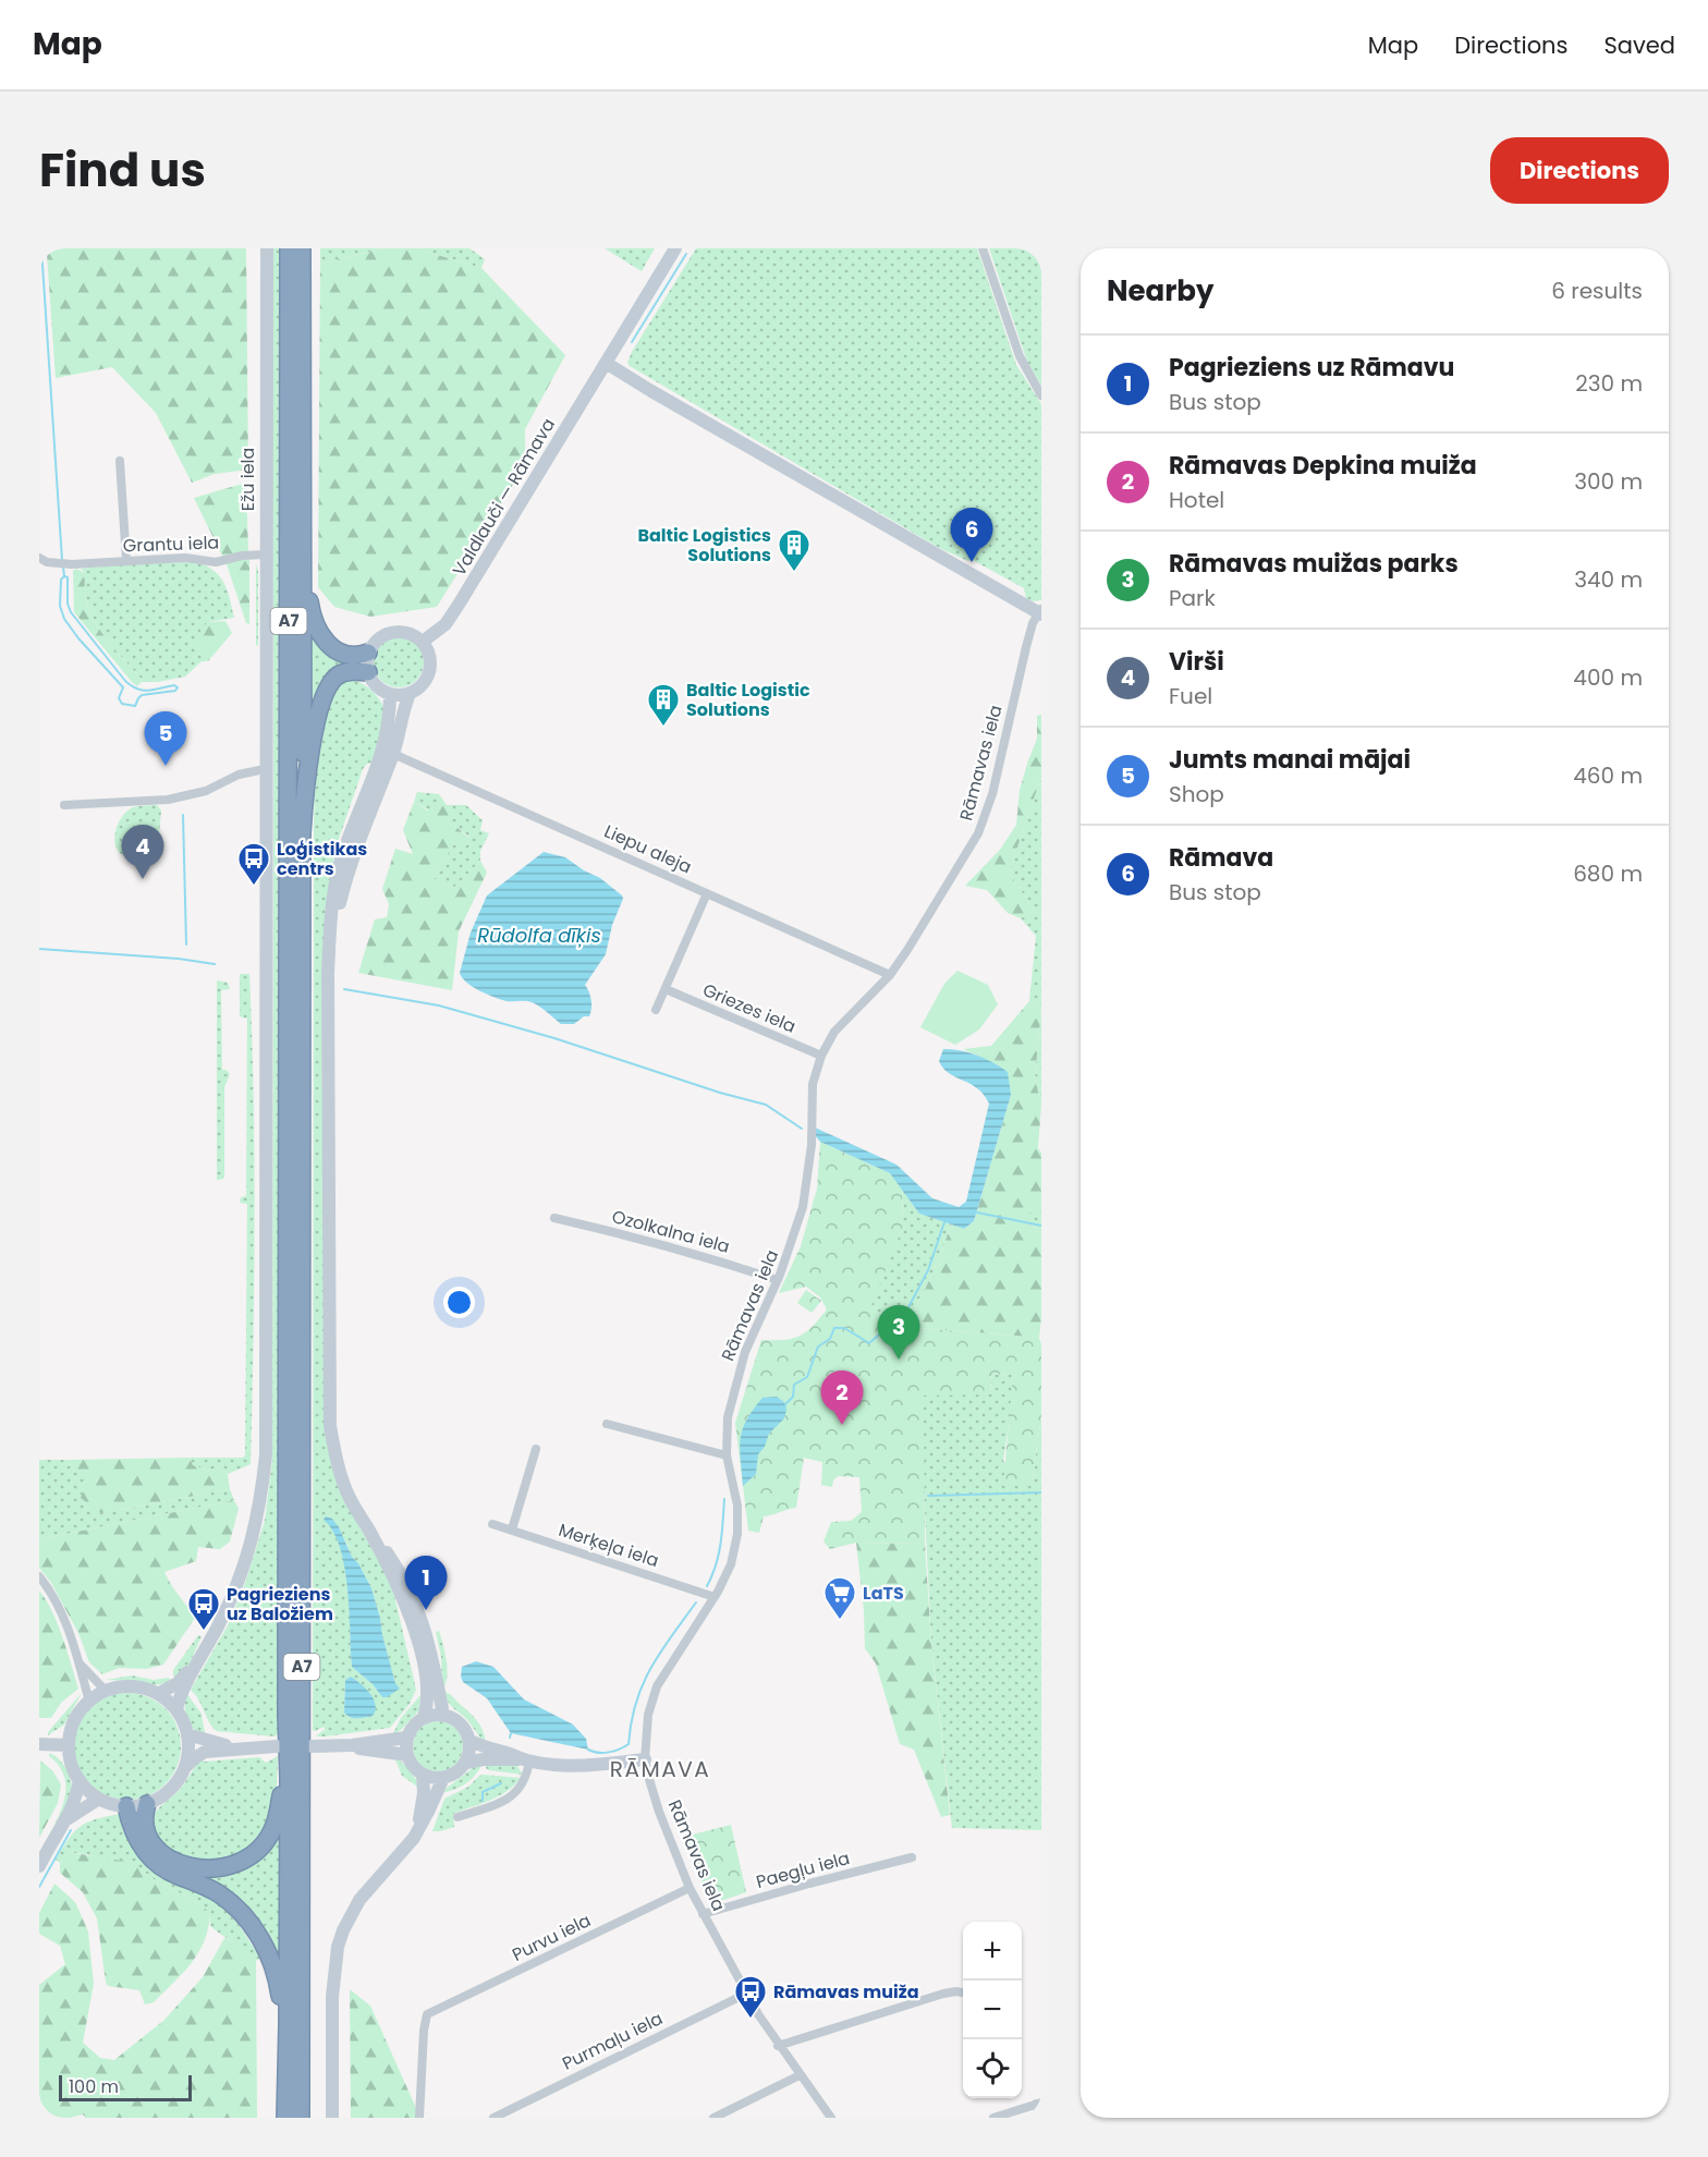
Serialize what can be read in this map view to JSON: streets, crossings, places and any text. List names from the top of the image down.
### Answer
{
  "streets": {
    "highway": ["A7"],
    "main road": ["Ežu iela", "Valdlauči — Rāmava"],
    "street": [
      "Grantu iela",
      "Rāmavas iela",
      "Liepu aleja",
      "Griezes iela",
      "Ozolkalna iela",
      "Merķeļa iela",
      "Paegļu iela",
      "Purvu iela",
      "Purmaļu iela"
    ]
  },
  "crossings": [
    ["Ežu iela", "Grantu iela"],
    ["Rāmavas iela", "Liepu aleja"],
    ["Rāmavas iela", "Griezes iela"],
    ["Rāmavas iela", "Ozolkalna iela"],
    ["Rāmavas iela", "Merķeļa iela"],
    ["Rāmavas iela", "Paegļu iela"],
    ["Rāmavas iela", "Purvu iela"],
    ["Rāmavas iela", "Purmaļu iela"]
  ],
  "districts": ["RĀMAVA"],
  "water": ["Rūdolfa dīķis"],
  "places": {
    "building": ["Baltic Logistics Solutions", "Baltic Logistic Solutions"],
    "bus stop": ["Loģistikas centrs", "Pagrieziens uz Baložiem", "Rāmavas muiža"],
    "supermarket": ["LaTS"]
  },
  "scale_bar": "100 m",
  "page": {
    "header": "Map",
    "nav": ["Map", "Directions", "Saved"],
    "title": "Find us",
    "buttons": "Directions",
    "heading": ["Nearby", "6 results"],
    "list": [
      {
        "mark": "1",
        "name": "Pagrieziens uz Rāmavu",
        "note": "Bus stop",
        "value": "230 m"
      },
      {
        "mark": "2",
        "name": "Rāmavas Depkina muiža",
        "note": "Hotel",
        "value": "300 m"
      },
      {
        "mark": "3",
        "name": "Rāmavas muižas parks",
        "note": "Park",
        "value": "340 m"
      },
      {
        "mark": "4",
        "name": "Virši",
        "note": "Fuel",
        "value": "400 m"
      },
      {
        "mark": "5",
        "name": "Jumts manai mājai",
        "note": "Shop",
        "value": "460 m"
      },
      {
        "mark": "6",
        "name": "Rāmava",
        "note": "Bus stop",
        "value": "680 m"
      }
    ],
    "pins": [
      "6",
      "5",
      "4",
      "3",
      "2",
      "1"
    ],
    "map_buttons": ["+", "−"],
    "scale": "100 m"
  }
}
